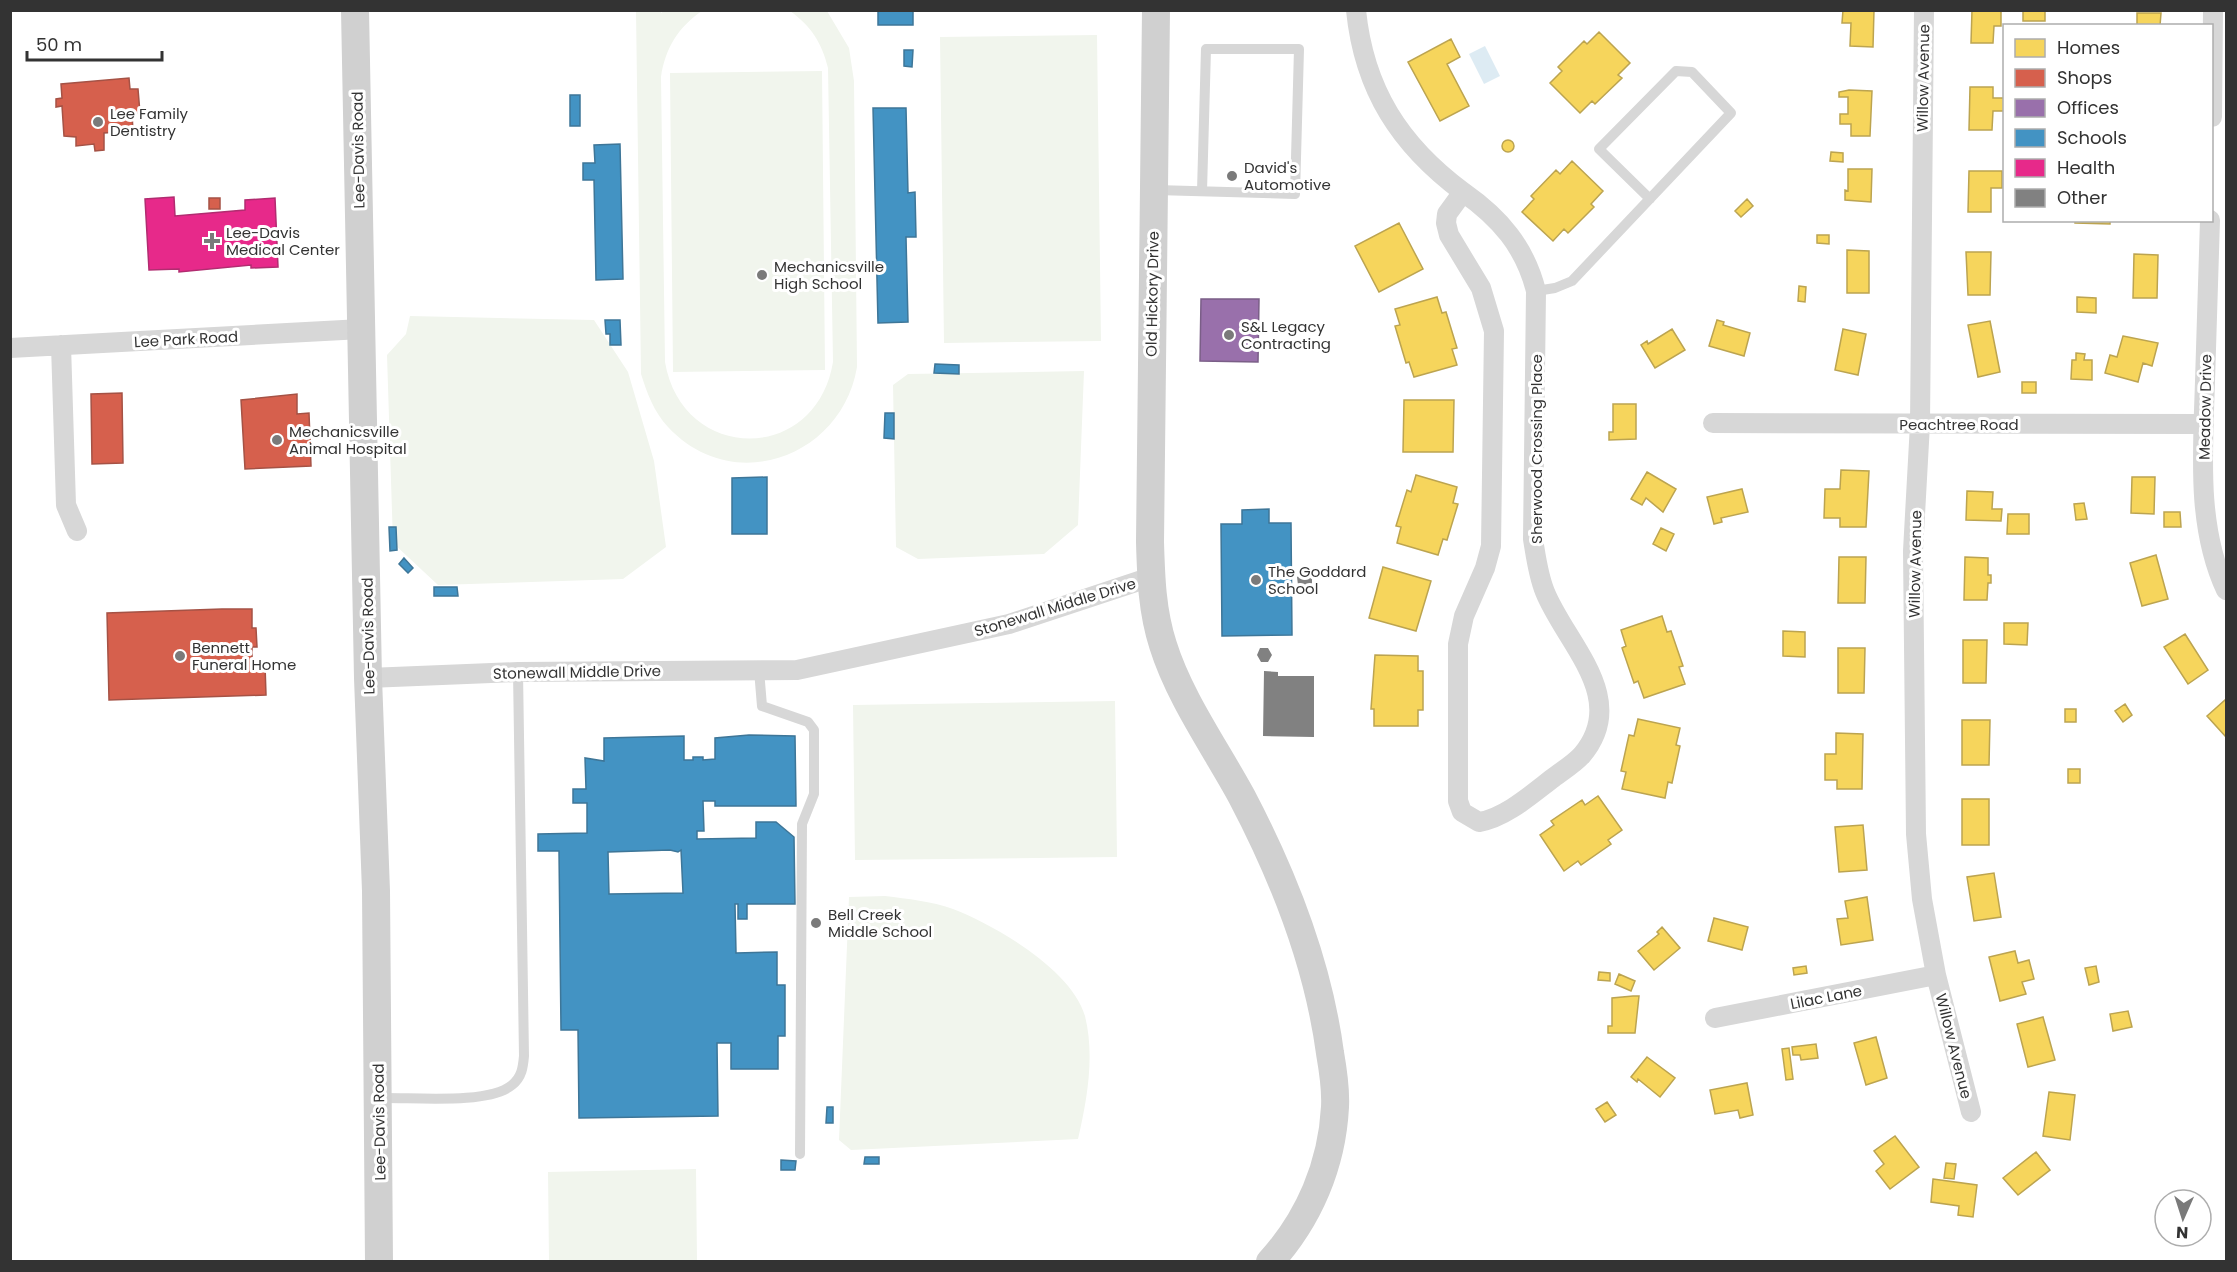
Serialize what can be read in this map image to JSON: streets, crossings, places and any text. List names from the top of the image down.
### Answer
{
  "streets": {
    "street": [
      "Willow Avenue",
      "Lee-Davis Road",
      "Old Hickory Drive",
      "Lee Park Road",
      "Meadow Drive",
      "Peachtree Road",
      "Sherwood Crossing Place",
      "Stonewall Middle Drive",
      "Lilac Lane"
    ]
  },
  "crossings": [
    ["Willow Avenue", "Peachtree Road"],
    ["Willow Avenue", "Lilac Lane"],
    ["Lee-Davis Road", "Lee Park Road"],
    ["Lee-Davis Road", "Stonewall Middle Drive"],
    ["Old Hickory Drive", "Stonewall Middle Drive"],
    ["Meadow Drive", "Peachtree Road"]
  ],
  "places": {
    "other": [
      "Lee Family Dentistry",
      "David's Automotive",
      "Mechanicsville High School",
      "S&L Legacy Contracting",
      "Mechanicsville Animal Hospital",
      "The Goddard School",
      "Bennett Funeral Home",
      "Bell Creek Middle School"
    ],
    "health": ["Lee-Davis Medical Center"]
  },
  "legend": [
    "Homes",
    "Shops",
    "Offices",
    "Schools",
    "Health",
    "Other"
  ],
  "scale_bar": "50 m",
  "north": "bottom"
}
